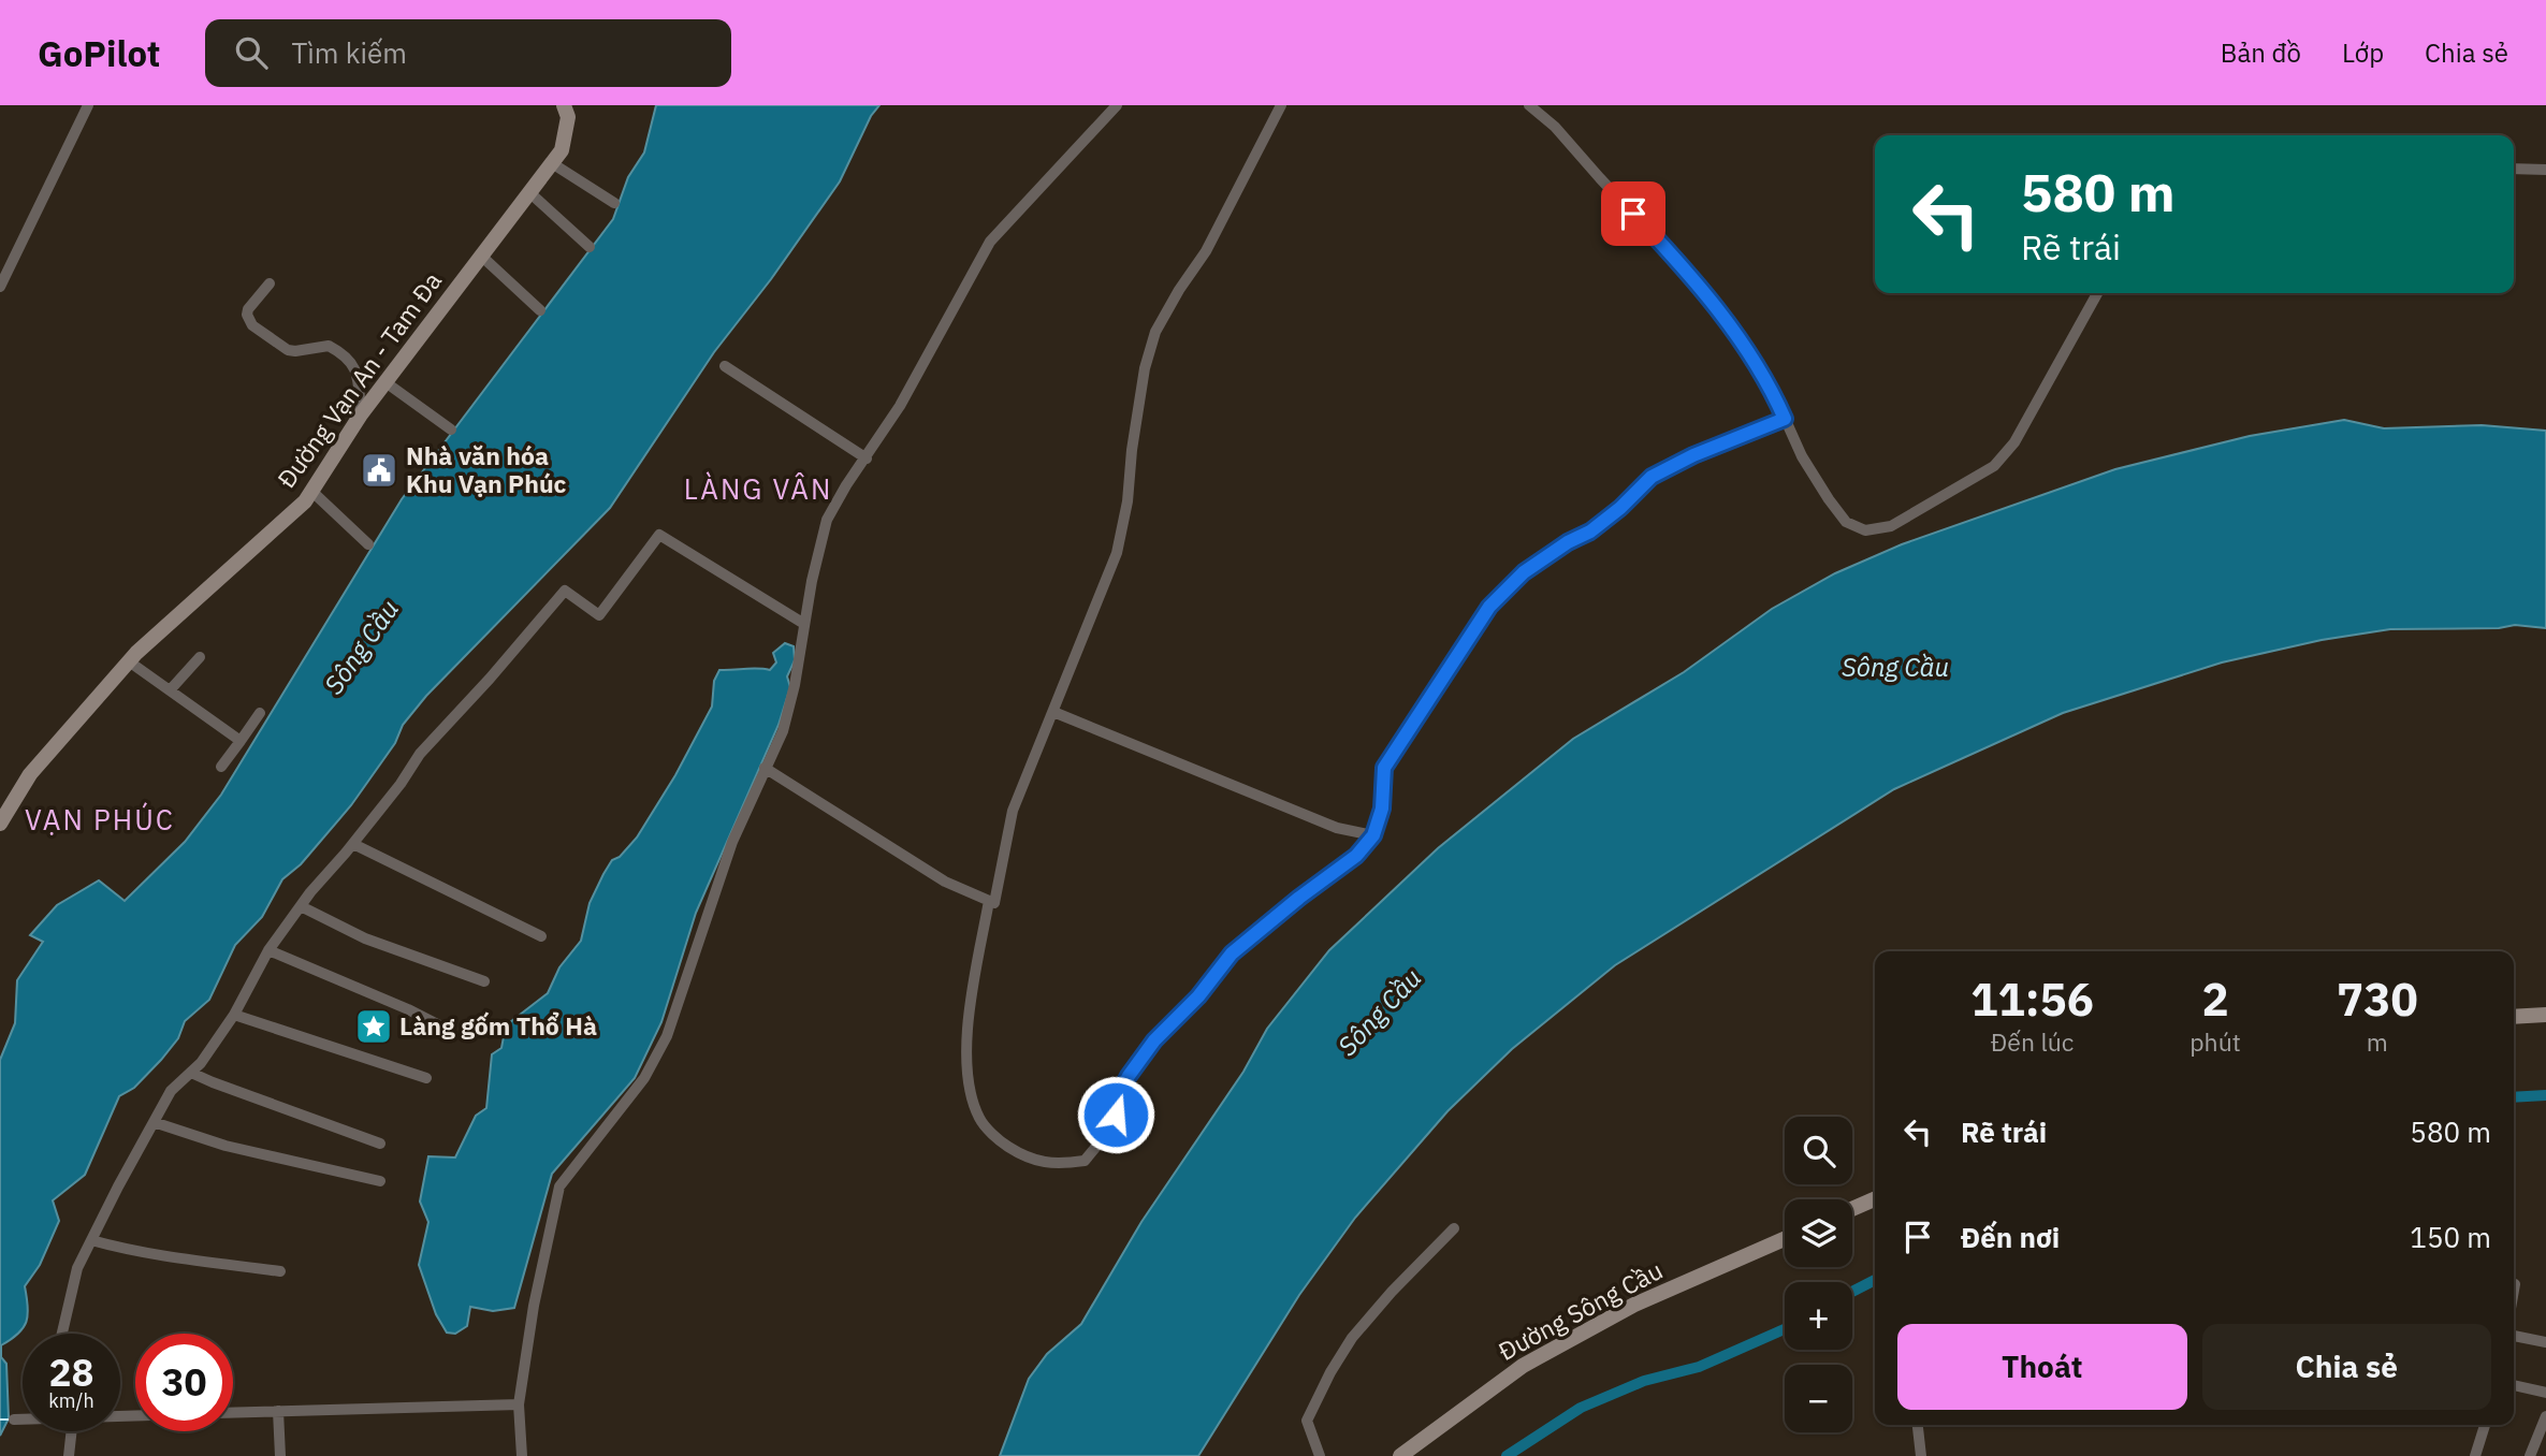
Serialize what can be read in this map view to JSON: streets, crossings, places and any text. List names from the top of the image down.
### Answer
{
  "streets": {
    "main road": ["Đường Vạn An - Tam Đa", "Đường Sông Cầu"]
  },
  "districts": ["LÀNG VÂN", "VẠN PHÚC"],
  "water": ["Sông Cầu"],
  "places": {
    "public building": ["Nhà văn hóa Khu Vạn Phúc"],
    "place": ["Làng gốm Thổ Hà"]
  },
  "page": {
    "header": "GoPilot",
    "search": "Tìm kiếm",
    "nav": ["Bản đồ", "Lớp", "Chia sẻ"],
    "turn": ["580 m", "Rẽ trái"],
    "eta": [
      "11:56",
      "Đến lúc",
      "2",
      "phút",
      "730",
      "m"
    ],
    "list": [
      {
        "name": "Rẽ trái",
        "value": "580 m"
      },
      {
        "name": "Đến nơi",
        "value": "150 m"
      }
    ],
    "map_buttons": ["+", "−"],
    "buttons": ["Thoát", "Chia sẻ"],
    "speed": "28 km/h",
    "limit": "30"
  }
}
